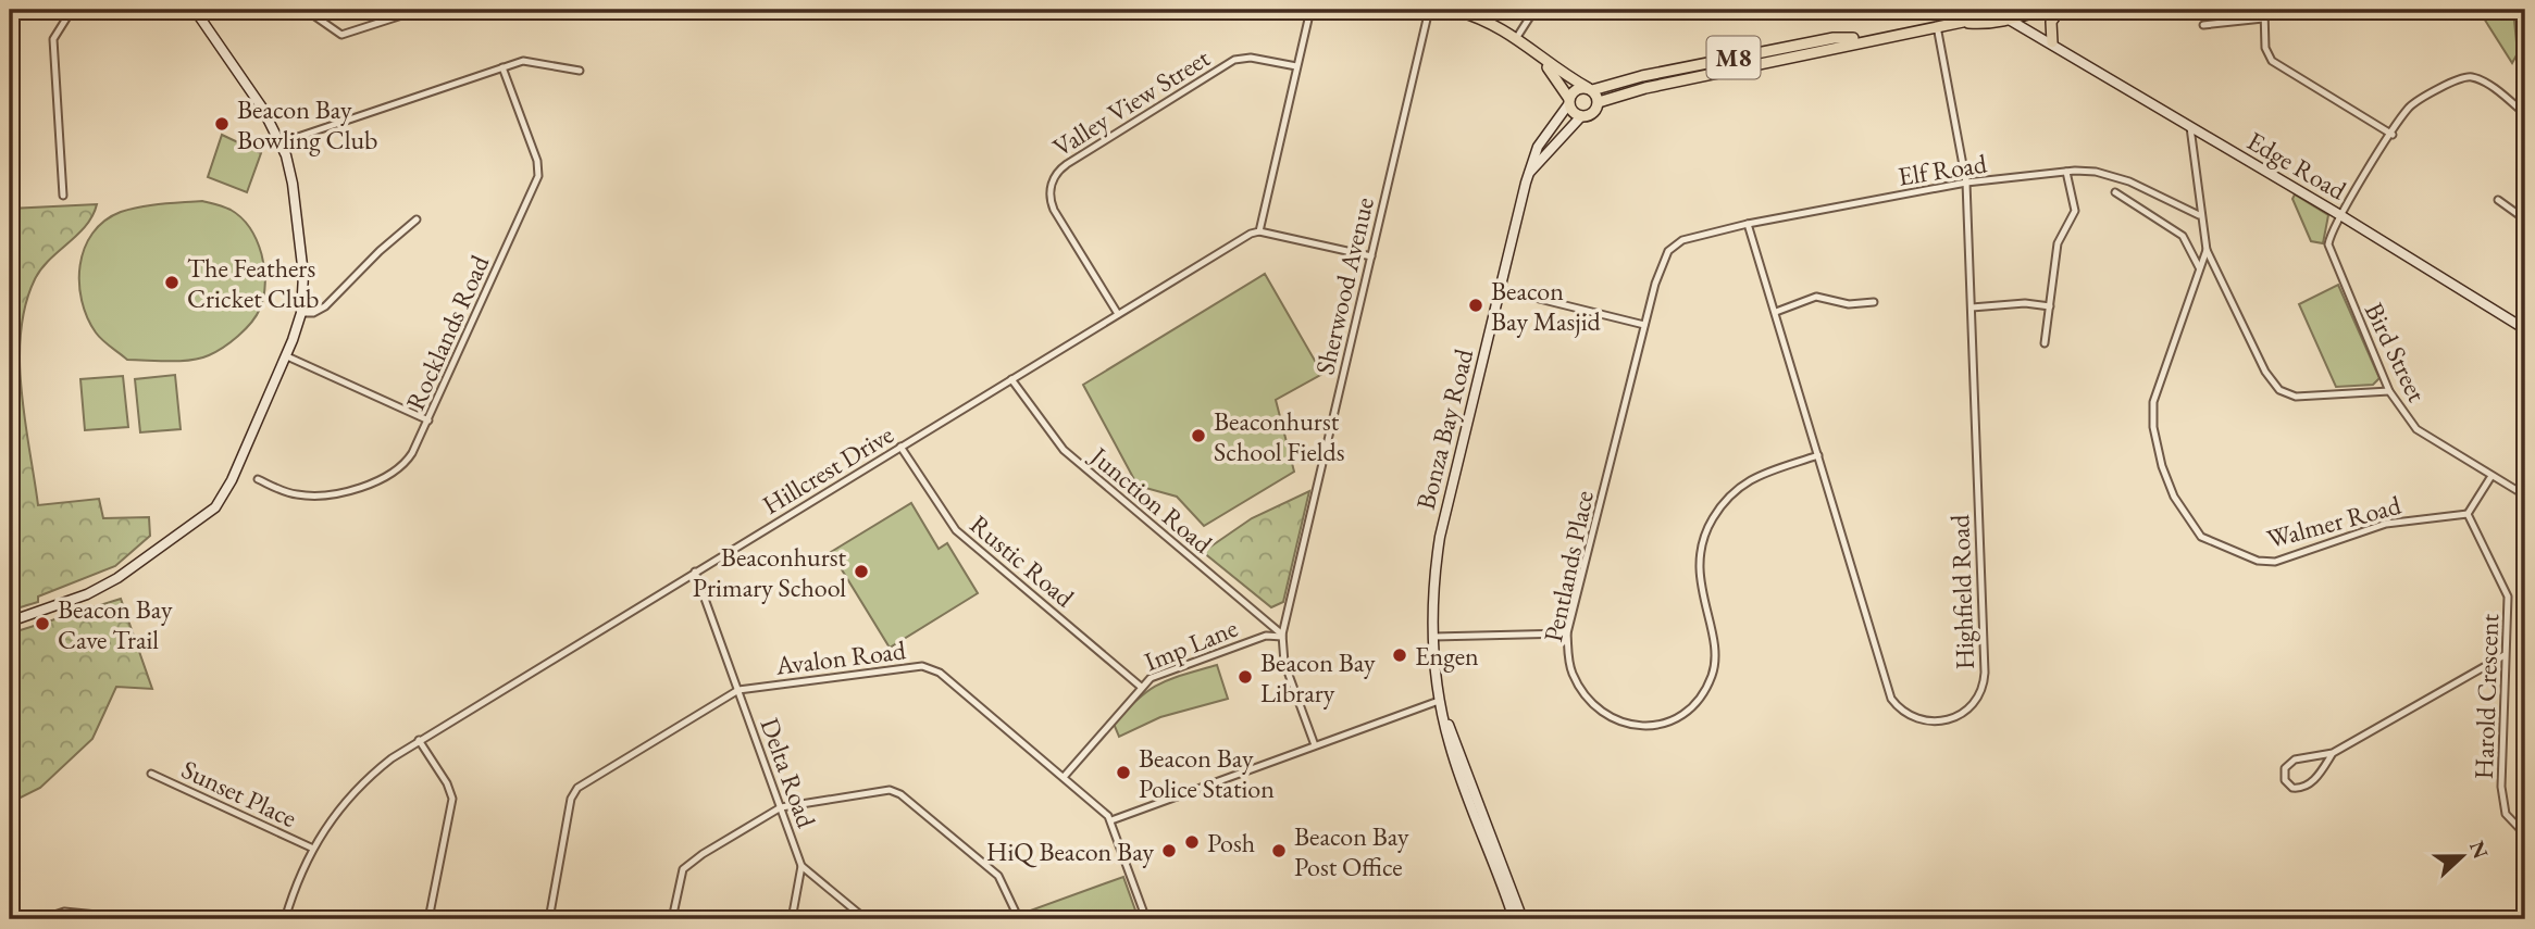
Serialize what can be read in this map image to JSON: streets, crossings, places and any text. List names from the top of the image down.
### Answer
{
  "streets": {
    "main road": ["M8"],
    "street": [
      "Valley View Street",
      "Edge Road",
      "Elf Road",
      "Sherwood Avenue",
      "Rocklands Road",
      "Bird Street",
      "Bonza Bay Road",
      "Hillcrest Drive",
      "Junction Road",
      "Walmer Road",
      "Rustic Road",
      "Pentlands Place",
      "Highfield Road",
      "Imp Lane",
      "Avalon Road",
      "Harold Crescent",
      "Delta Road",
      "Sunset Place"
    ]
  },
  "crossings": [
    ["M8", "Edge Road"],
    ["M8", "Bonza Bay Road"],
    ["M8", "Highfield Road"],
    ["Valley View Street", "Hillcrest Drive"],
    ["Edge Road", "Bird Street"],
    ["Elf Road", "Pentlands Place"],
    ["Elf Road", "Highfield Road"],
    ["Sherwood Avenue", "Junction Road"],
    ["Sherwood Avenue", "Imp Lane"],
    ["Hillcrest Drive", "Junction Road"],
    ["Hillcrest Drive", "Rustic Road"],
    ["Hillcrest Drive", "Delta Road"],
    ["Hillcrest Drive", "Sunset Place"],
    ["Junction Road", "Imp Lane"],
    ["Walmer Road", "Harold Crescent"],
    ["Rustic Road", "Imp Lane"],
    ["Pentlands Place", "Highfield Road"],
    ["Imp Lane", "Avalon Road"],
    ["Avalon Road", "Delta Road"]
  ],
  "places": [
    "Beacon Bay Bowling Club",
    "The Feathers Cricket Club",
    "Beacon Bay Masjid",
    "Beaconhurst School Fields",
    "Beaconhurst Primary School",
    "Beacon Bay Cave Trail",
    "Engen",
    "Beacon Bay Library",
    "Beacon Bay Police Station",
    "Posh",
    "HiQ Beacon Bay",
    "Beacon Bay Post Office"
  ],
  "north": "right"
}
